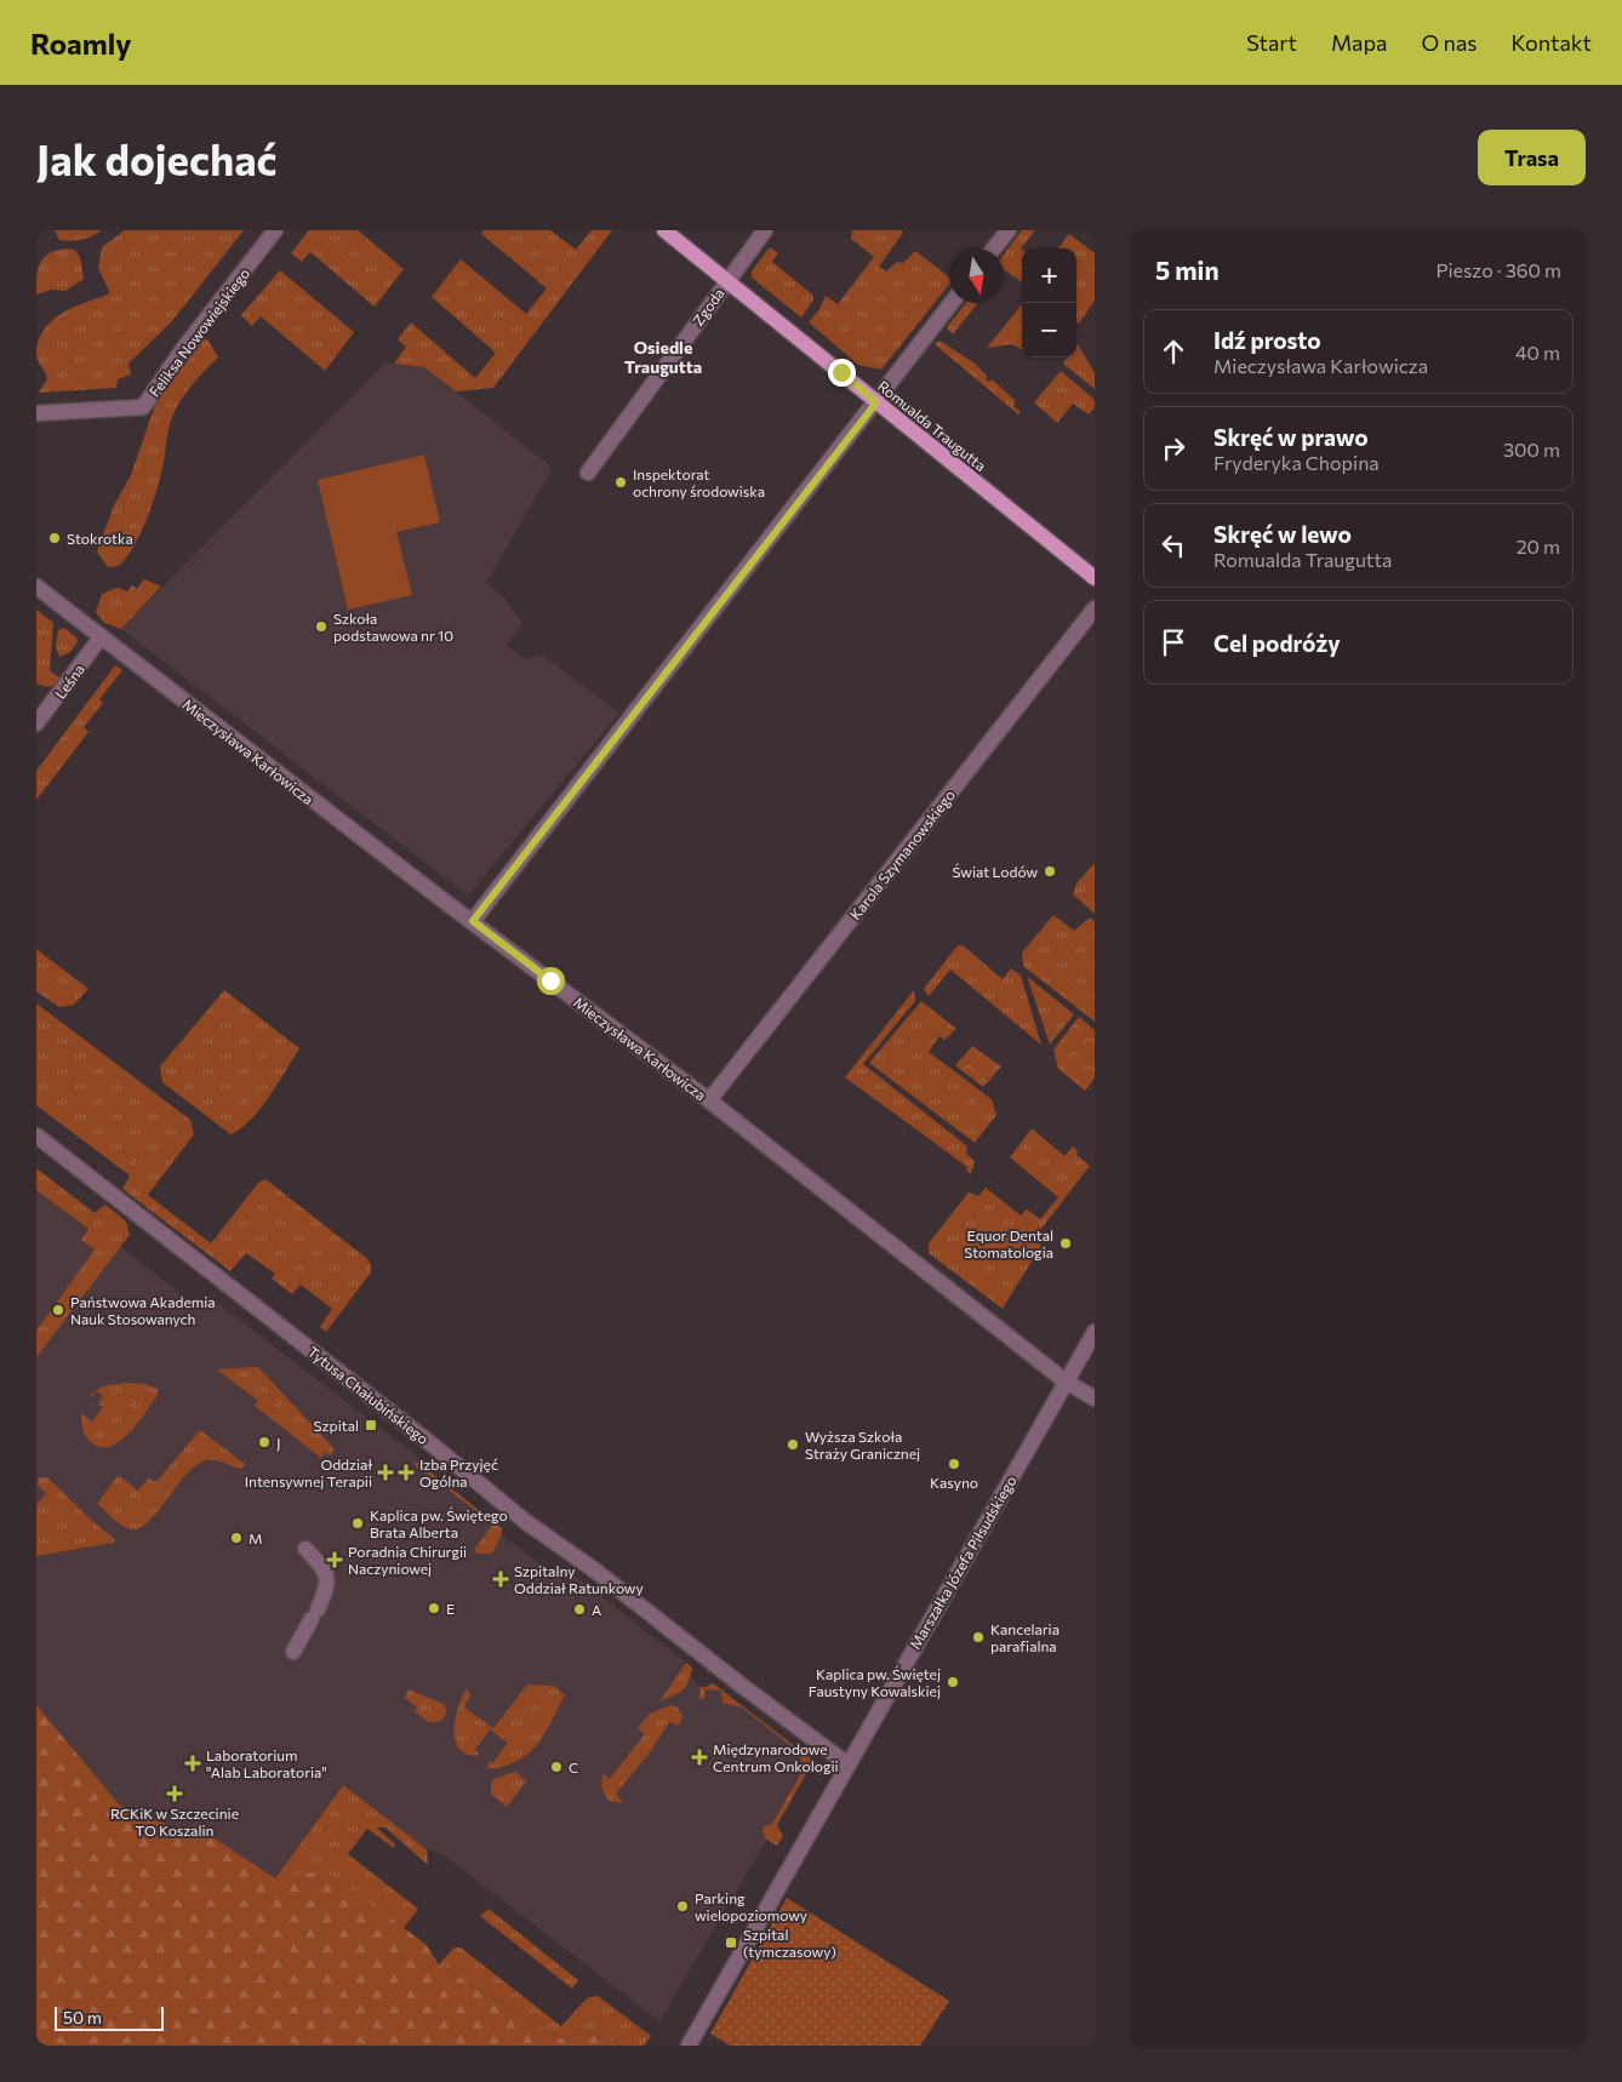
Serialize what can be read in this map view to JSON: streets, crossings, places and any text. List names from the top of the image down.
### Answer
{
  "streets": {
    "main road": ["Romualda Traugutta"],
    "street": [
      "Zgoda",
      "Feliksa Nowowiejskiego",
      "Leśna",
      "Mieczysława Karłowicza",
      "Karola Szymanowskiego",
      "Tytusa Chałubińskiego",
      "Marszałka Józefa Piłsudskiego"
    ]
  },
  "crossings": [
    ["Zgoda", "Romualda Traugutta"],
    ["Leśna", "Mieczysława Karłowicza"],
    ["Mieczysława Karłowicza", "Karola Szymanowskiego"],
    ["Mieczysława Karłowicza", "Marszałka Józefa Piłsudskiego"],
    ["Tytusa Chałubińskiego", "Marszałka Józefa Piłsudskiego"]
  ],
  "districts": ["Osiedle Traugutta"],
  "places": {
    "other": [
      "Inspektorat ochrony środowiska",
      "Stokrotka",
      "Szkoła podstawowa nr 10",
      "Świat Lodów",
      "Equor Dental Stomatologia",
      "Państwowa Akademia Nauk Stosowanych",
      "J",
      "Wyższa Szkoła Straży Granicznej",
      "Kasyno",
      "Kaplica pw. Świętego Brata Alberta",
      "M",
      "E",
      "A",
      "Kancelaria parafialna",
      "Kaplica pw. Świętej Faustyny Kowalskiej",
      "C",
      "Parking wielopoziomowy"
    ],
    "transit": ["Szpital", "Szpital (tymczasowy)"],
    "health": [
      "Oddział Intensywnej Terapii",
      "Izba Przyjęć Ogólna",
      "Poradnia Chirurgii Naczyniowej",
      "Szpitalny Oddział Ratunkowy",
      "Międzynarodowe Centrum Onkologii",
      "Laboratorium \"Alab Laboratoria\"",
      "RCKiK w Szczecinie TO Koszalin"
    ]
  },
  "scale_bar": "50 m",
  "north": "bottom",
  "page": {
    "header": "Roamly",
    "nav": [
      "Start",
      "Mapa",
      "O nas",
      "Kontakt"
    ],
    "buttons": "Trasa",
    "title": "Jak dojechać",
    "heading": ["5 min", "Pieszo · 360 m"],
    "map_buttons": ["+", "−"],
    "list": [
      ["Idź prosto", "Mieczysława Karłowicza", "40 m"],
      ["Skręć w prawo", "Fryderyka Chopina", "300 m"],
      ["Skręć w lewo", "Romualda Traugutta", "20 m"],
      "Cel podróży"
    ],
    "scale": "50 m"
  }
}
